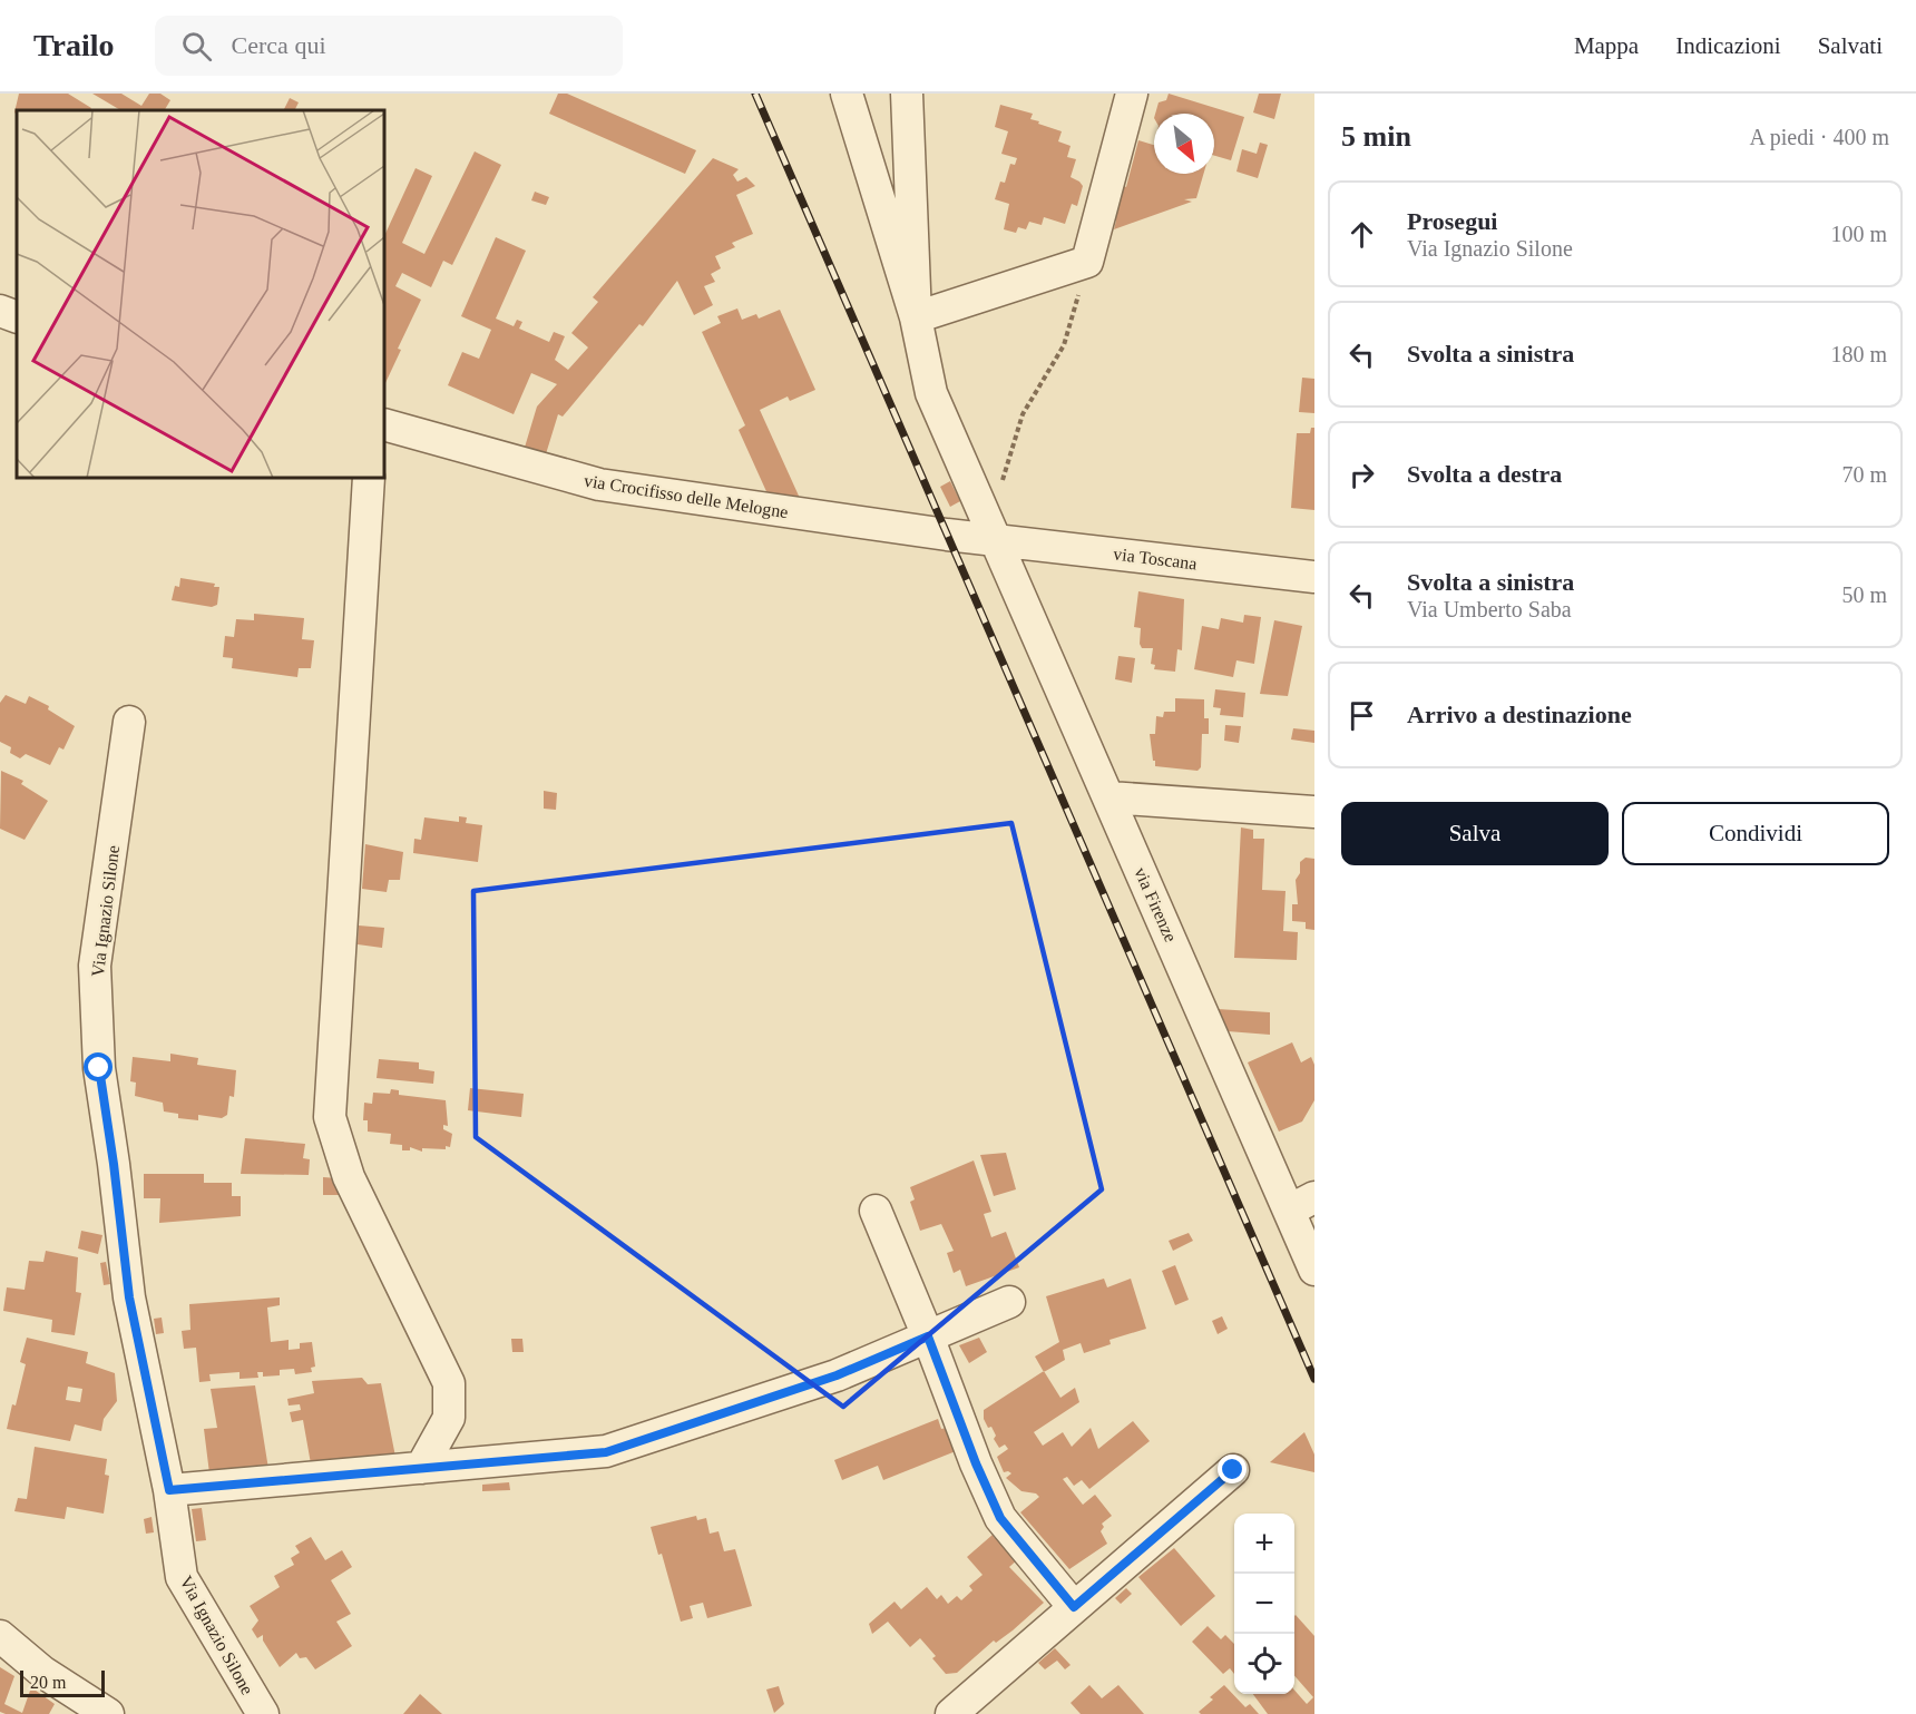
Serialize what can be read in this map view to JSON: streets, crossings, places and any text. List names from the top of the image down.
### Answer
{
  "streets": {
    "street": [
      "via Crocifisso delle Melogne",
      "via Toscana",
      "via Firenze",
      "Via Ignazio Silone"
    ]
  },
  "crossings": [
    ["via Crocifisso delle Melogne", "via Toscana"],
    ["via Crocifisso delle Melogne", "via Firenze"],
    ["via Toscana", "via Firenze"]
  ],
  "scale_bar": "20 m",
  "north": "bottom right",
  "page": {
    "header": "Trailo",
    "search": "Cerca qui",
    "nav": ["Mappa", "Indicazioni", "Salvati"],
    "heading": ["5 min", "A piedi · 400 m"],
    "list": [
      ["Prosegui", "Via Ignazio Silone", "100 m"],
      ["Svolta a sinistra", "180 m"],
      ["Svolta a destra", "70 m"],
      ["Svolta a sinistra", "Via Umberto Saba", "50 m"],
      "Arrivo a destinazione"
    ],
    "buttons": ["Salva", "Condividi"],
    "map_buttons": ["+", "−"],
    "scale": "20 m"
  }
}
